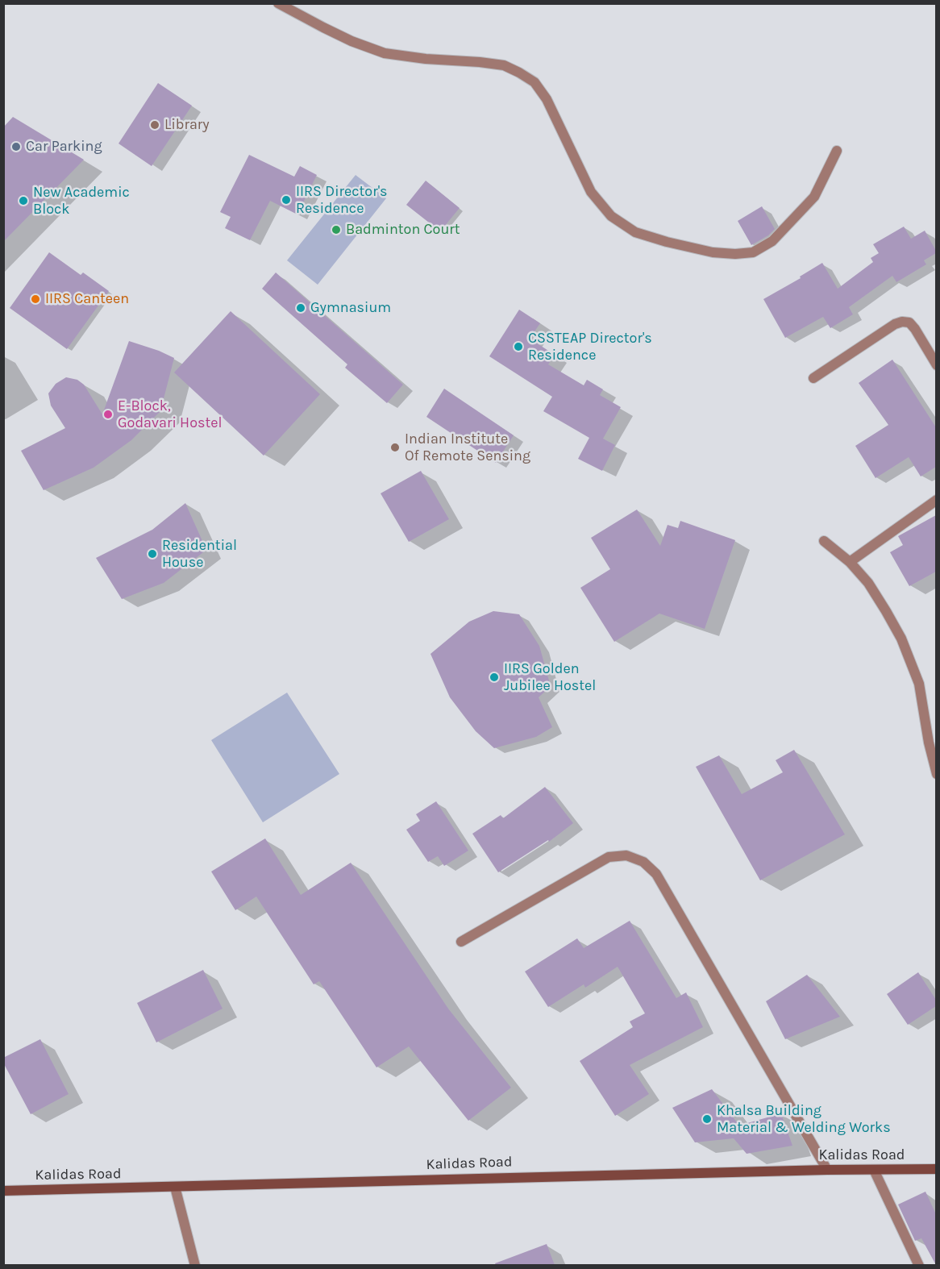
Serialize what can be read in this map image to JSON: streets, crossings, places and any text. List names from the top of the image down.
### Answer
{
  "streets": {
    "street": ["Kalidas Road"]
  },
  "places": [
    "Library",
    "Car Parking",
    "IIRS Director's Residence",
    "New Academic Block",
    "Badminton Court",
    "IIRS Canteen",
    "Gymnasium",
    "CSSTEAP Director's Residence",
    "E-Block, Godavari Hostel",
    "Indian Institute Of Remote Sensing",
    "Residential House",
    "IIRS Golden Jubilee Hostel",
    "Khalsa Building Material & Welding Works"
  ]
}
